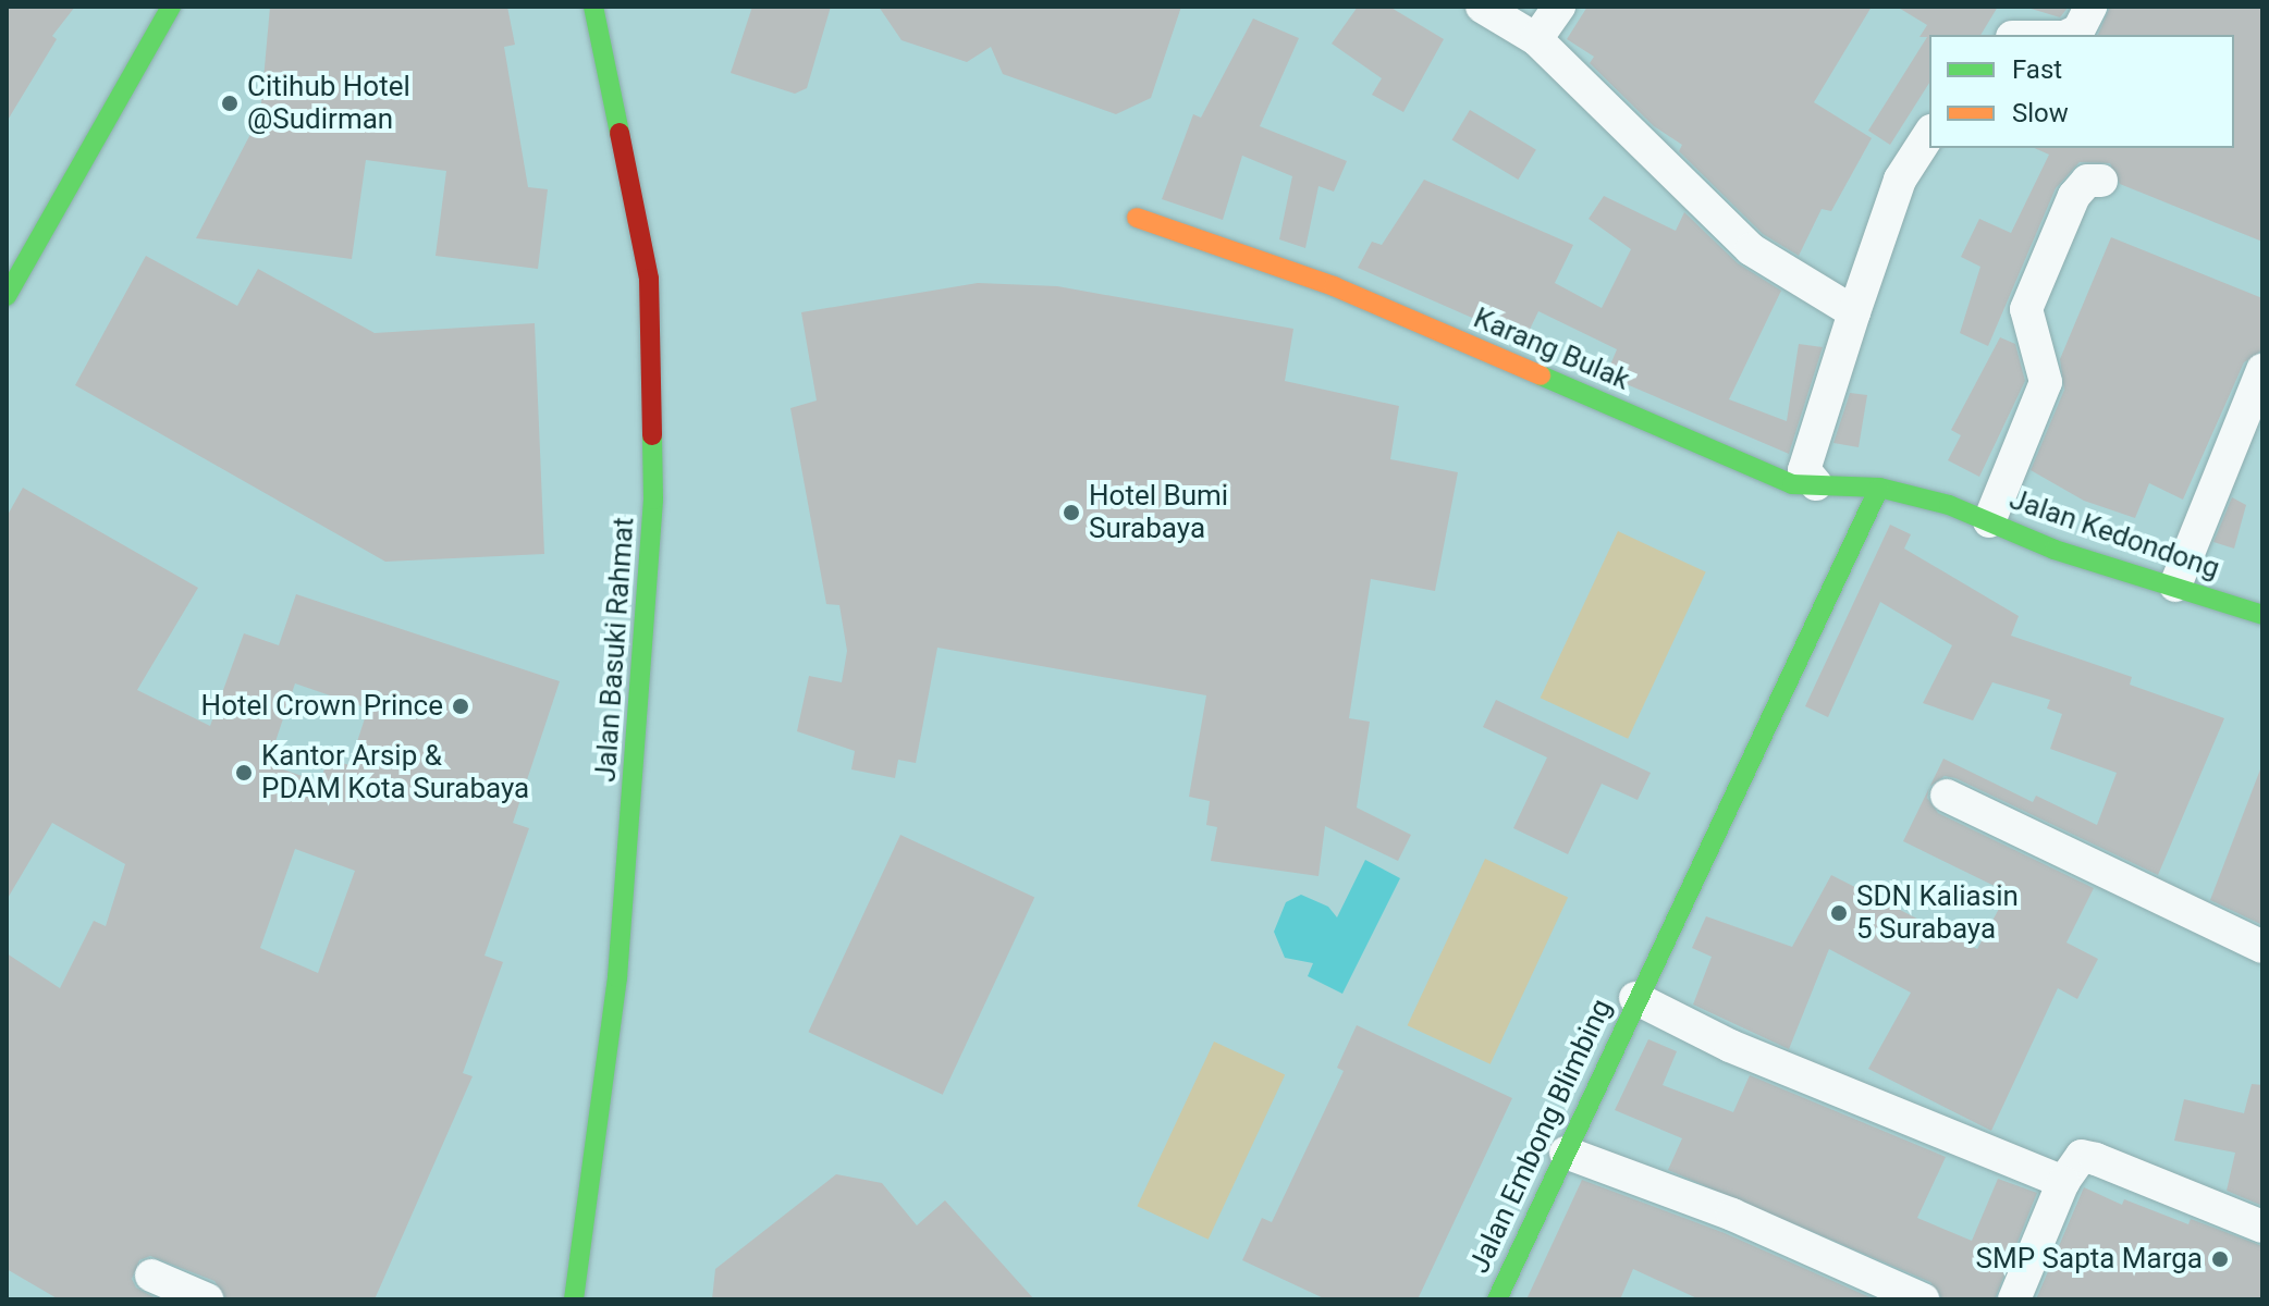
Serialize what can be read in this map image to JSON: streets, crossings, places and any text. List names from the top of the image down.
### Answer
{
  "streets": {
    "street": [
      "Karang Bulak",
      "Jalan Kedondong",
      "Jalan Basuki Rahmat",
      "Jalan Embong Blimbing"
    ]
  },
  "crossings": [
    ["Karang Bulak", "Jalan Kedondong"],
    ["Karang Bulak", "Jalan Embong Blimbing"]
  ],
  "places": [
    "Citihub Hotel @Sudirman",
    "Hotel Bumi Surabaya",
    "Hotel Crown Prince",
    "Kantor Arsip & PDAM Kota Surabaya",
    "SDN Kaliasin 5 Surabaya",
    "SMP Sapta Marga"
  ],
  "legend": ["Fast", "Slow"]
}
